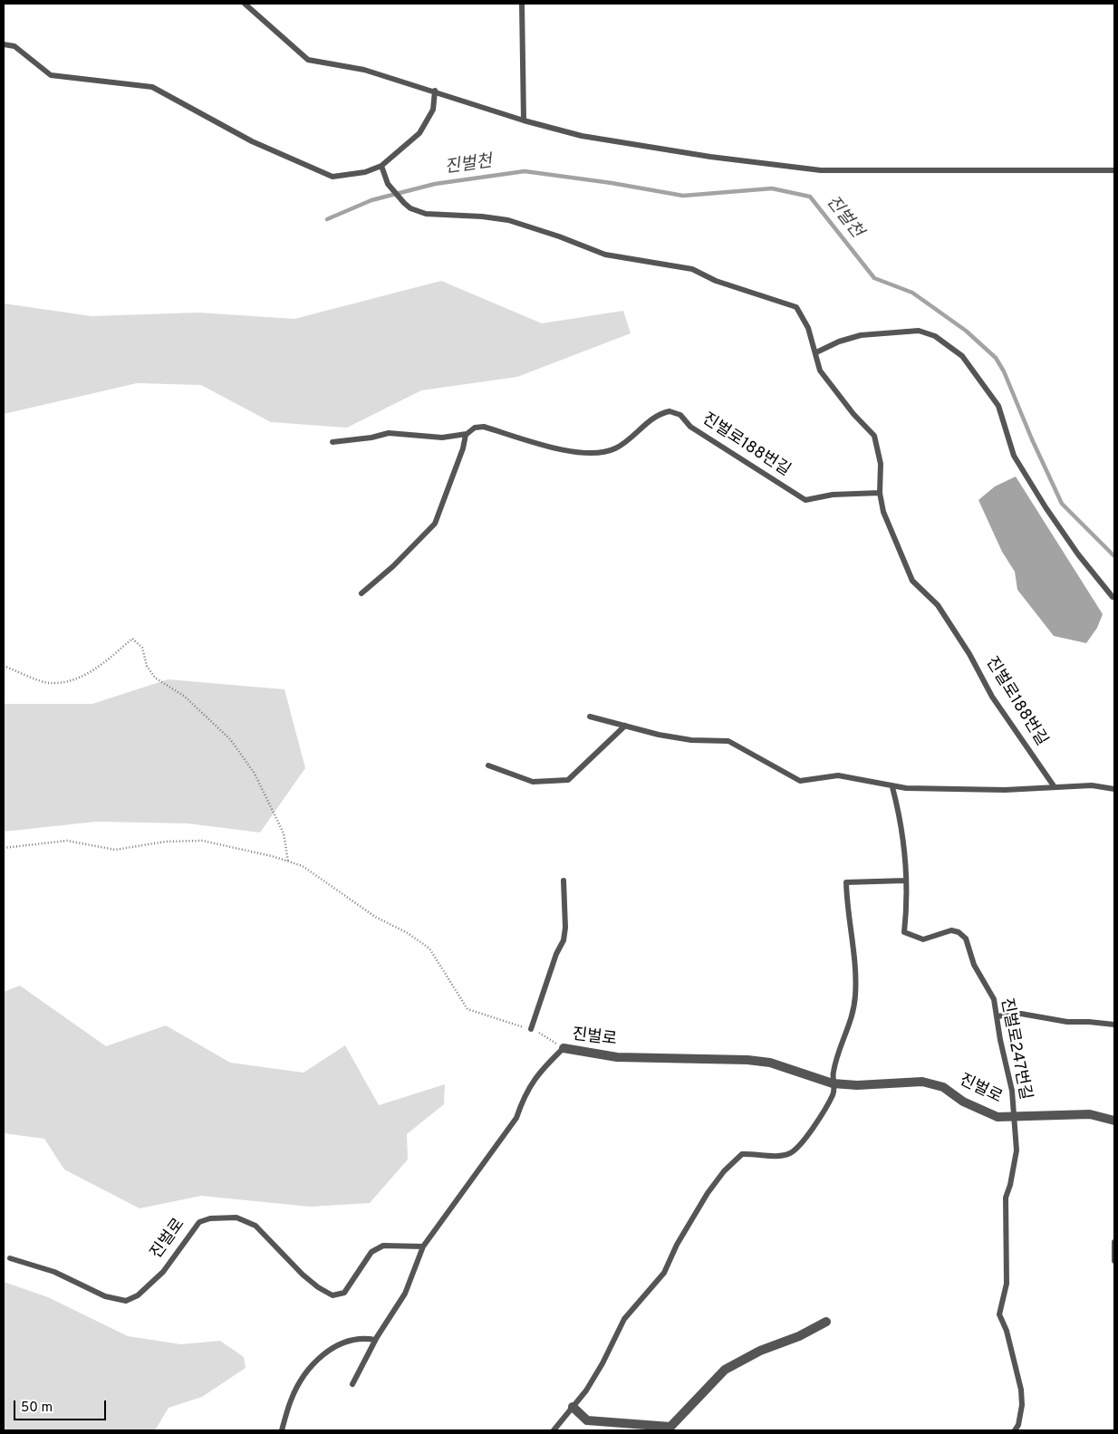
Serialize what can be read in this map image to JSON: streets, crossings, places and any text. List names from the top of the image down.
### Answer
{
  "streets": {
    "street": ["진벌로"],
    "lane": ["진벌로188번길", "진벌로247번길"]
  },
  "crossings": [
    ["진벌로", "진벌로247번길"]
  ],
  "water": ["진벌천"],
  "scale_bar": "50 m"
}
